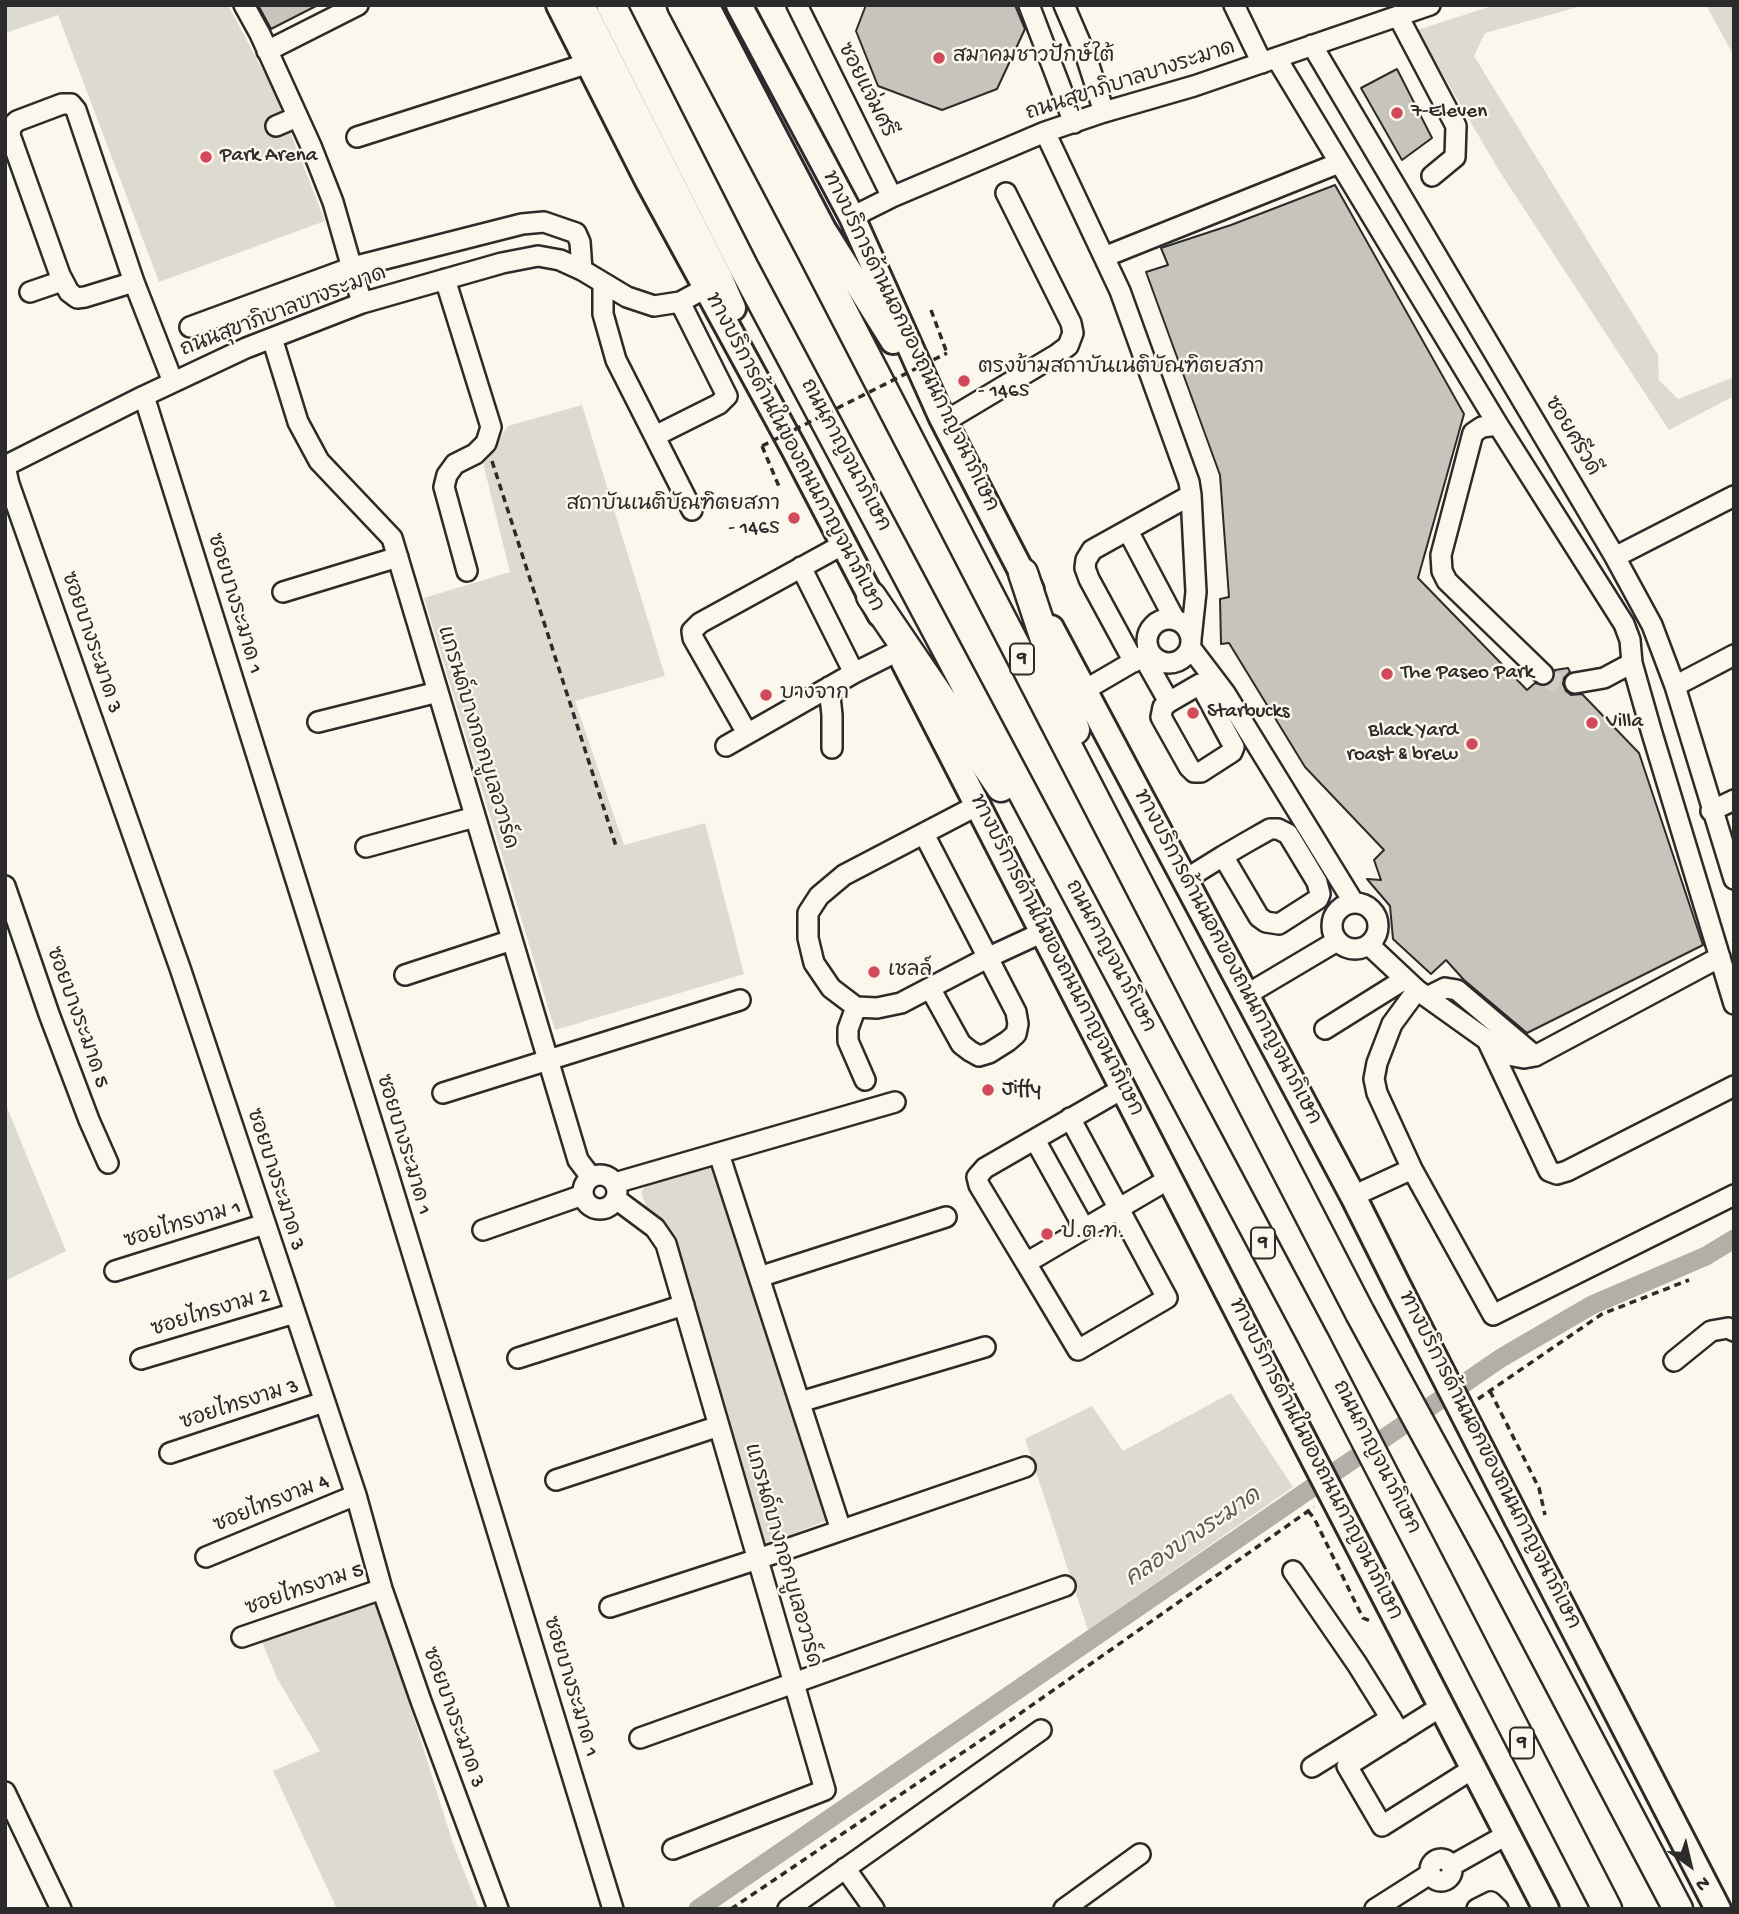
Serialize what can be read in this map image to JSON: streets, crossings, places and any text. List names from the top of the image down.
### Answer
{
  "streets": {
    "highway": ["ถนนกาญจนาภิเษก", "9"],
    "main road": ["ทางบริการด้านนอกของถนนกาญจนาภิเษก", "ทางบริการด้านในของถนนกาญจนาภิเษก"],
    "street": [
      "ถนนสุขาภิบาลบางระมาด",
      "ซอยแจ่มศรี",
      "ซอยศรีวดี",
      "ซอยบางระมาด 1",
      "ซอยบางระมาด 3",
      "แกรนด์บางกอกบูเลอวาร์ด",
      "ซอยบางระมาด 5",
      "ซอยไทรงาม 1",
      "ซอยไทรงาม 2",
      "ซอยไทรงาม 3",
      "ซอยไทรงาม 4",
      "ซอยไทรงาม 5"
    ]
  },
  "crossings": [
    ["ถนนสุขาภิบาลบางระมาด", "ซอยแจ่มศรี"],
    ["ถนนสุขาภิบาลบางระมาด", "ทางบริการด้านนอกของถนนกาญจนาภิเษก"],
    ["ถนนสุขาภิบาลบางระมาด", "ซอยศรีวดี"],
    ["ถนนสุขาภิบาลบางระมาด", "ทางบริการด้านในของถนนกาญจนาภิเษก"],
    ["ถนนสุขาภิบาลบางระมาด", "ซอยบางระมาด 1"],
    ["ถนนสุขาภิบาลบางระมาด", "ซอยบางระมาด 3"],
    ["ถนนสุขาภิบาลบางระมาด", "แกรนด์บางกอกบูเลอวาร์ด"],
    ["ซอยบางระมาด 3", "ซอยไทรงาม 1"],
    ["ซอยบางระมาด 3", "ซอยไทรงาม 2"],
    ["ซอยบางระมาด 3", "ซอยไทรงาม 3"],
    ["ซอยบางระมาด 3", "ซอยไทรงาม 4"],
    ["ซอยบางระมาด 3", "ซอยไทรงาม 5"]
  ],
  "water": ["คลองบางระมาด"],
  "places": [
    "สมาคมชาวปักษ์ใต้",
    "7-Eleven",
    "Park Arena",
    "ตรงข้ามสถาบันเนติบัณฑิตยสภา - 146ร",
    "สถาบันเนติบัณฑิตยสภา - 146ร",
    "The Paseo Park",
    "บางจาก",
    "Starbucks",
    "Villa",
    "Black Yard roast & brew",
    "เชลล์",
    "Jiffy",
    "ป.ต.ท."
  ],
  "north": "bottom right"
}
